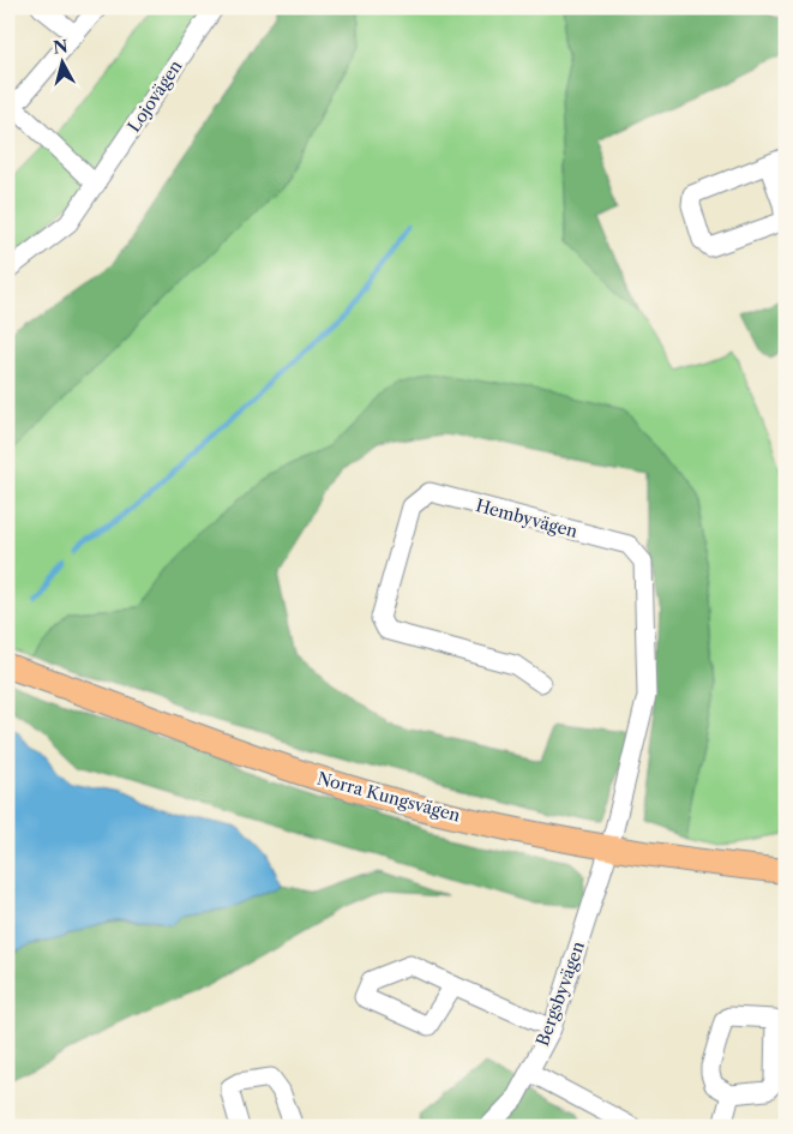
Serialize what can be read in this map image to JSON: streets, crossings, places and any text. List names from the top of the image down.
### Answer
{
  "streets": {
    "main road": ["Norra Kungsvägen"],
    "street": ["Lojovägen", "Hembyvägen", "Bergsbyvägen"]
  },
  "crossings": [
    ["Hembyvägen", "Norra Kungsvägen"],
    ["Hembyvägen", "Bergsbyvägen"],
    ["Norra Kungsvägen", "Bergsbyvägen"]
  ],
  "north": "top"
}
